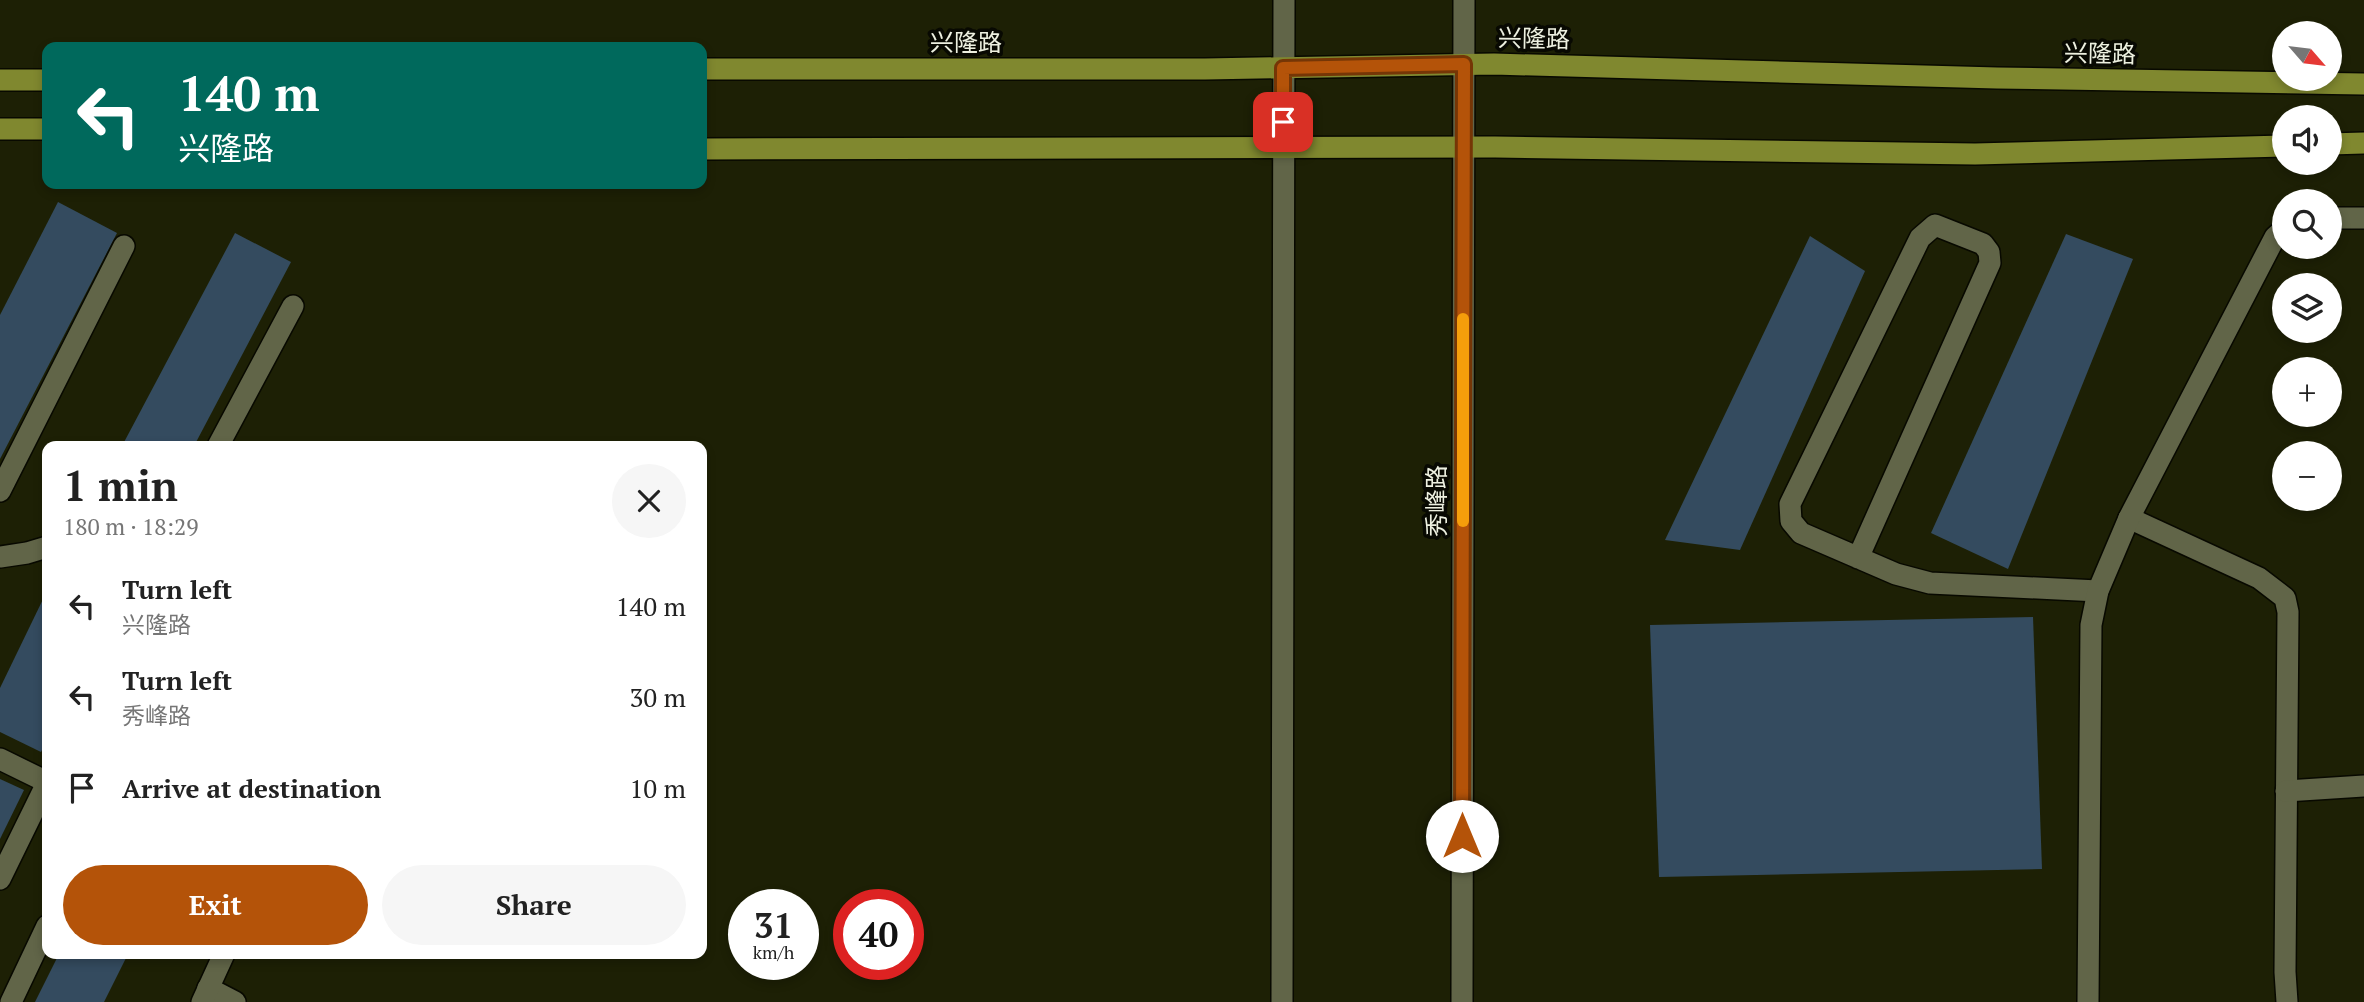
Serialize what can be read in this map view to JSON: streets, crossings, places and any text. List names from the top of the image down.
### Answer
{
  "streets": {
    "main road": ["兴隆路"],
    "street": ["秀峰路"]
  },
  "crossings": [
    ["兴隆路", "秀峰路"]
  ],
  "north": "bottom right",
  "page": {
    "map_buttons": ["+", "−"],
    "turn": ["140 m", "兴隆路"],
    "heading": ["1 min", "180 m · 18:29"],
    "list": [
      {
        "name": "Turn left",
        "note": "兴隆路",
        "value": "140 m"
      },
      {
        "name": "Turn left",
        "note": "秀峰路",
        "value": "30 m"
      },
      {
        "name": "Arrive at destination",
        "value": "10 m"
      }
    ],
    "buttons": ["Exit", "Share"],
    "speed": "31 km/h",
    "limit": "40"
  }
}
